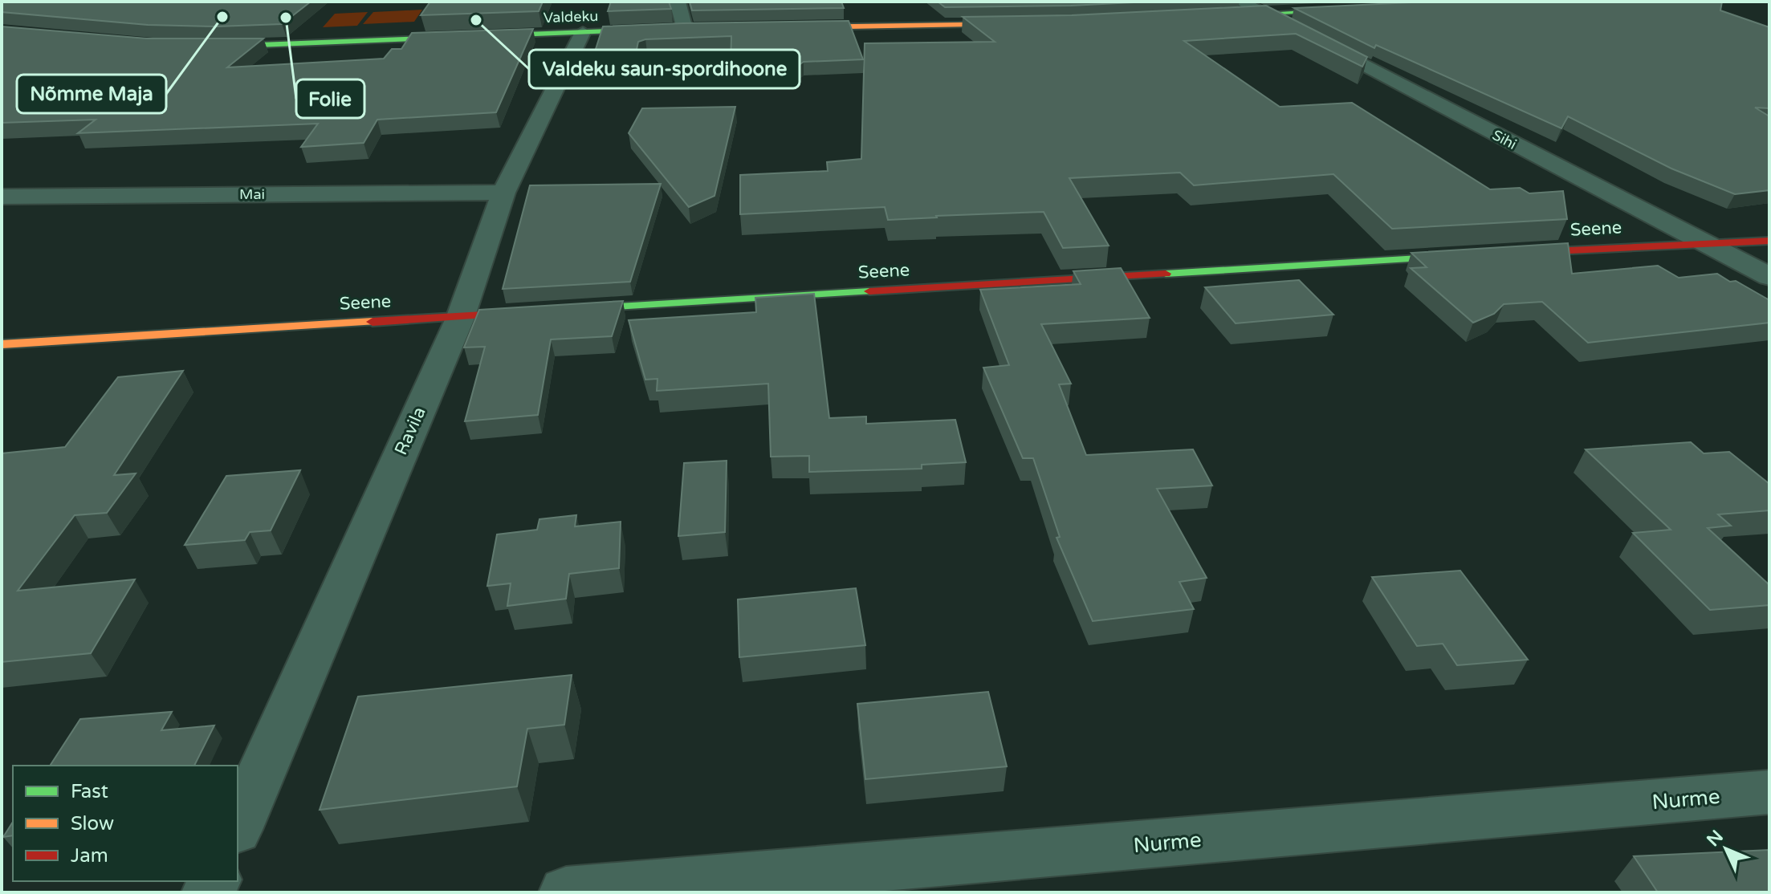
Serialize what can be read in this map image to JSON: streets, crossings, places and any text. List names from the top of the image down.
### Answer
{
  "streets": {
    "street": [
      "Valdeku",
      "Sihi",
      "Mai",
      "Seene",
      "Ravila",
      "Nurme"
    ]
  },
  "crossings": [
    ["Valdeku", "Ravila"],
    ["Sihi", "Seene"],
    ["Mai", "Ravila"],
    ["Seene", "Ravila"]
  ],
  "places": ["Nõmme Maja", "Folie", "Valdeku saun-spordihoone"],
  "legend": ["Fast", "Slow", "Jam"],
  "north": "top left"
}
